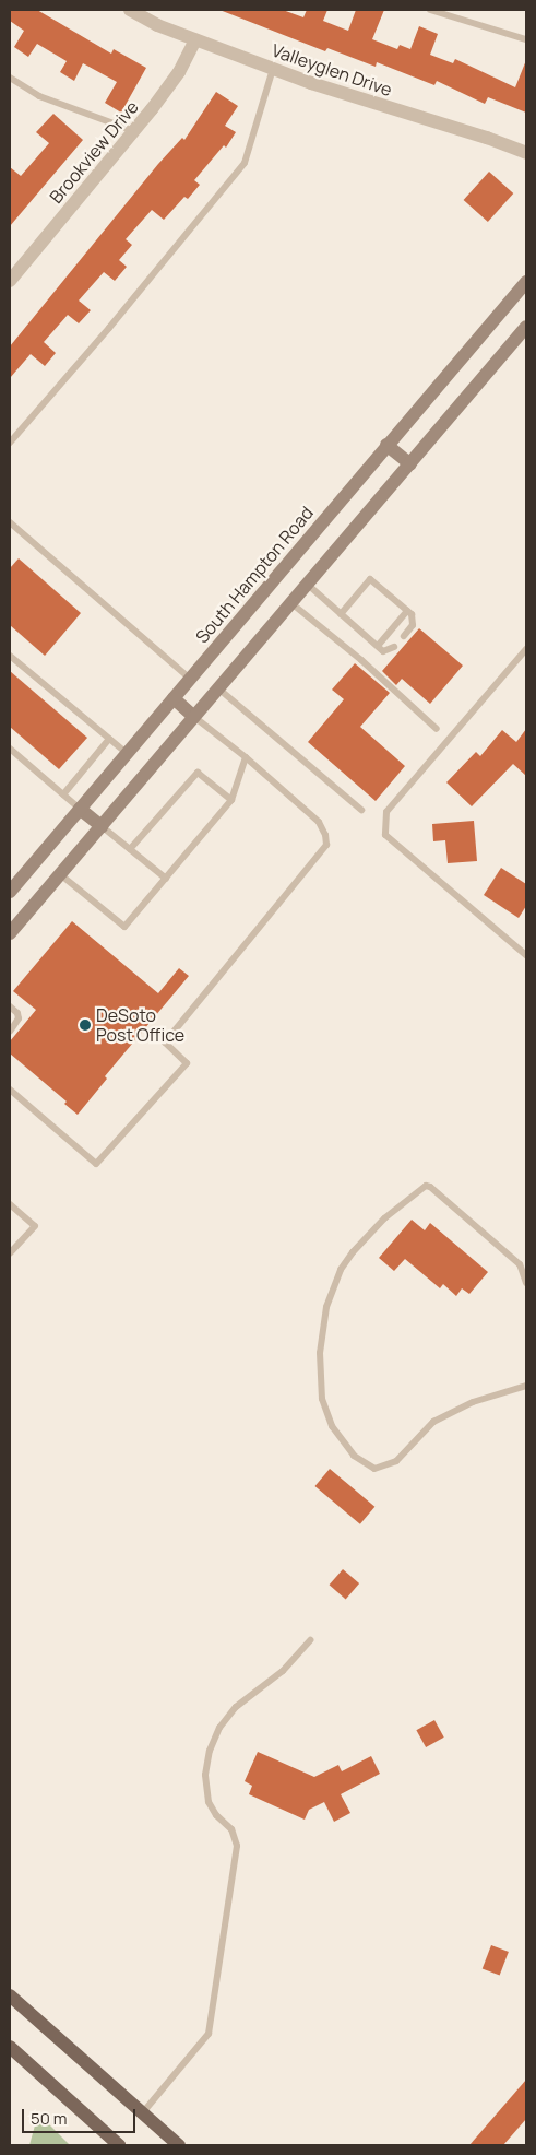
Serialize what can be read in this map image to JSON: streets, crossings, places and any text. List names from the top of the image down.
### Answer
{
  "streets": {
    "main road": ["South Hampton Road"],
    "street": ["Valleyglen Drive", "Brookview Drive"]
  },
  "crossings": [
    ["Valleyglen Drive", "Brookview Drive"]
  ],
  "places": ["DeSoto Post Office"],
  "scale_bar": "50 m"
}
